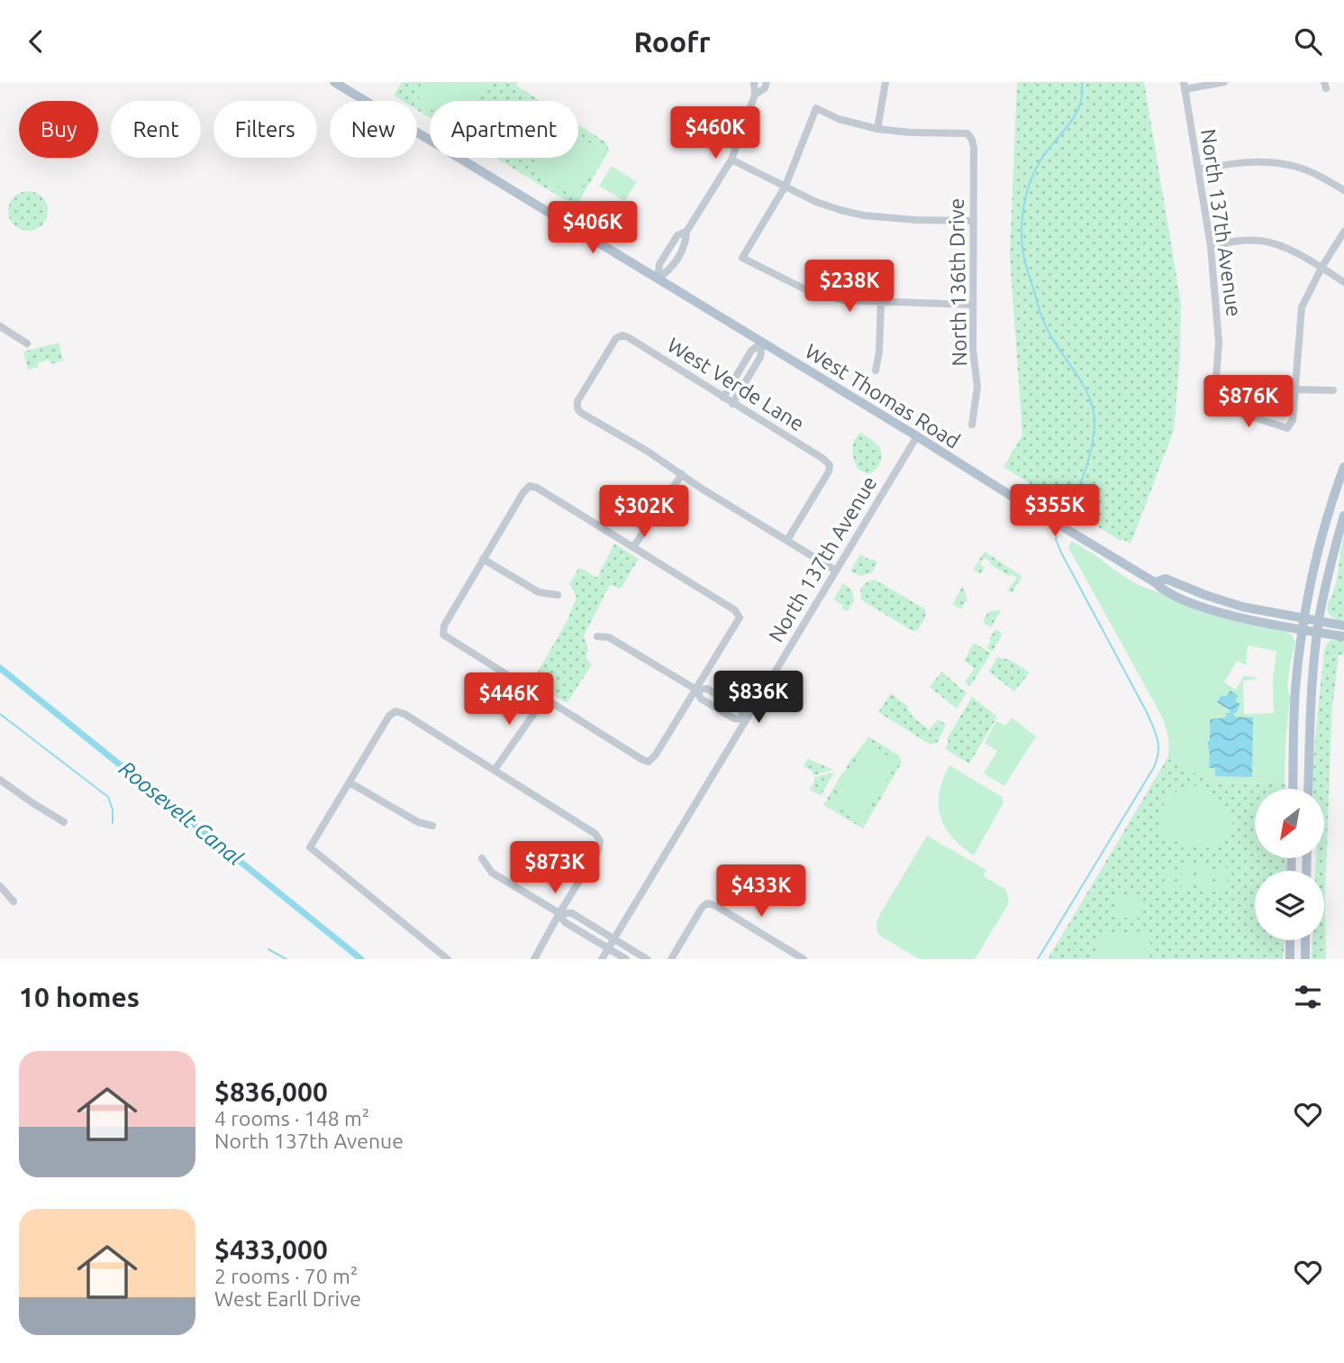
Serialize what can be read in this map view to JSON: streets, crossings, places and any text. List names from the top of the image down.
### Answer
{
  "streets": {
    "main road": ["West Thomas Road"],
    "street": ["North 137th Avenue", "North 136th Drive", "West Verde Lane"]
  },
  "crossings": [
    ["North 137th Avenue", "West Thomas Road"]
  ],
  "water": ["Roosevelt Canal"],
  "north": "bottom left",
  "page": {
    "header": "Roofr",
    "chip": [
      "Buy",
      "Rent",
      "Filters",
      "New",
      "Apartment"
    ],
    "price": [
      "$460K",
      "$406K",
      "$238K",
      "$876K",
      "$355K",
      "$302K",
      "$836K",
      "$446K",
      "$873K",
      "$433K"
    ],
    "heading": "10 homes",
    "list": [
      {
        "name": "$836,000",
        "note": "4 rooms · 148 m² · North 137th Avenue"
      },
      {
        "name": "$433,000",
        "note": "2 rooms · 70 m² · West Earll Drive"
      }
    ]
  }
}
